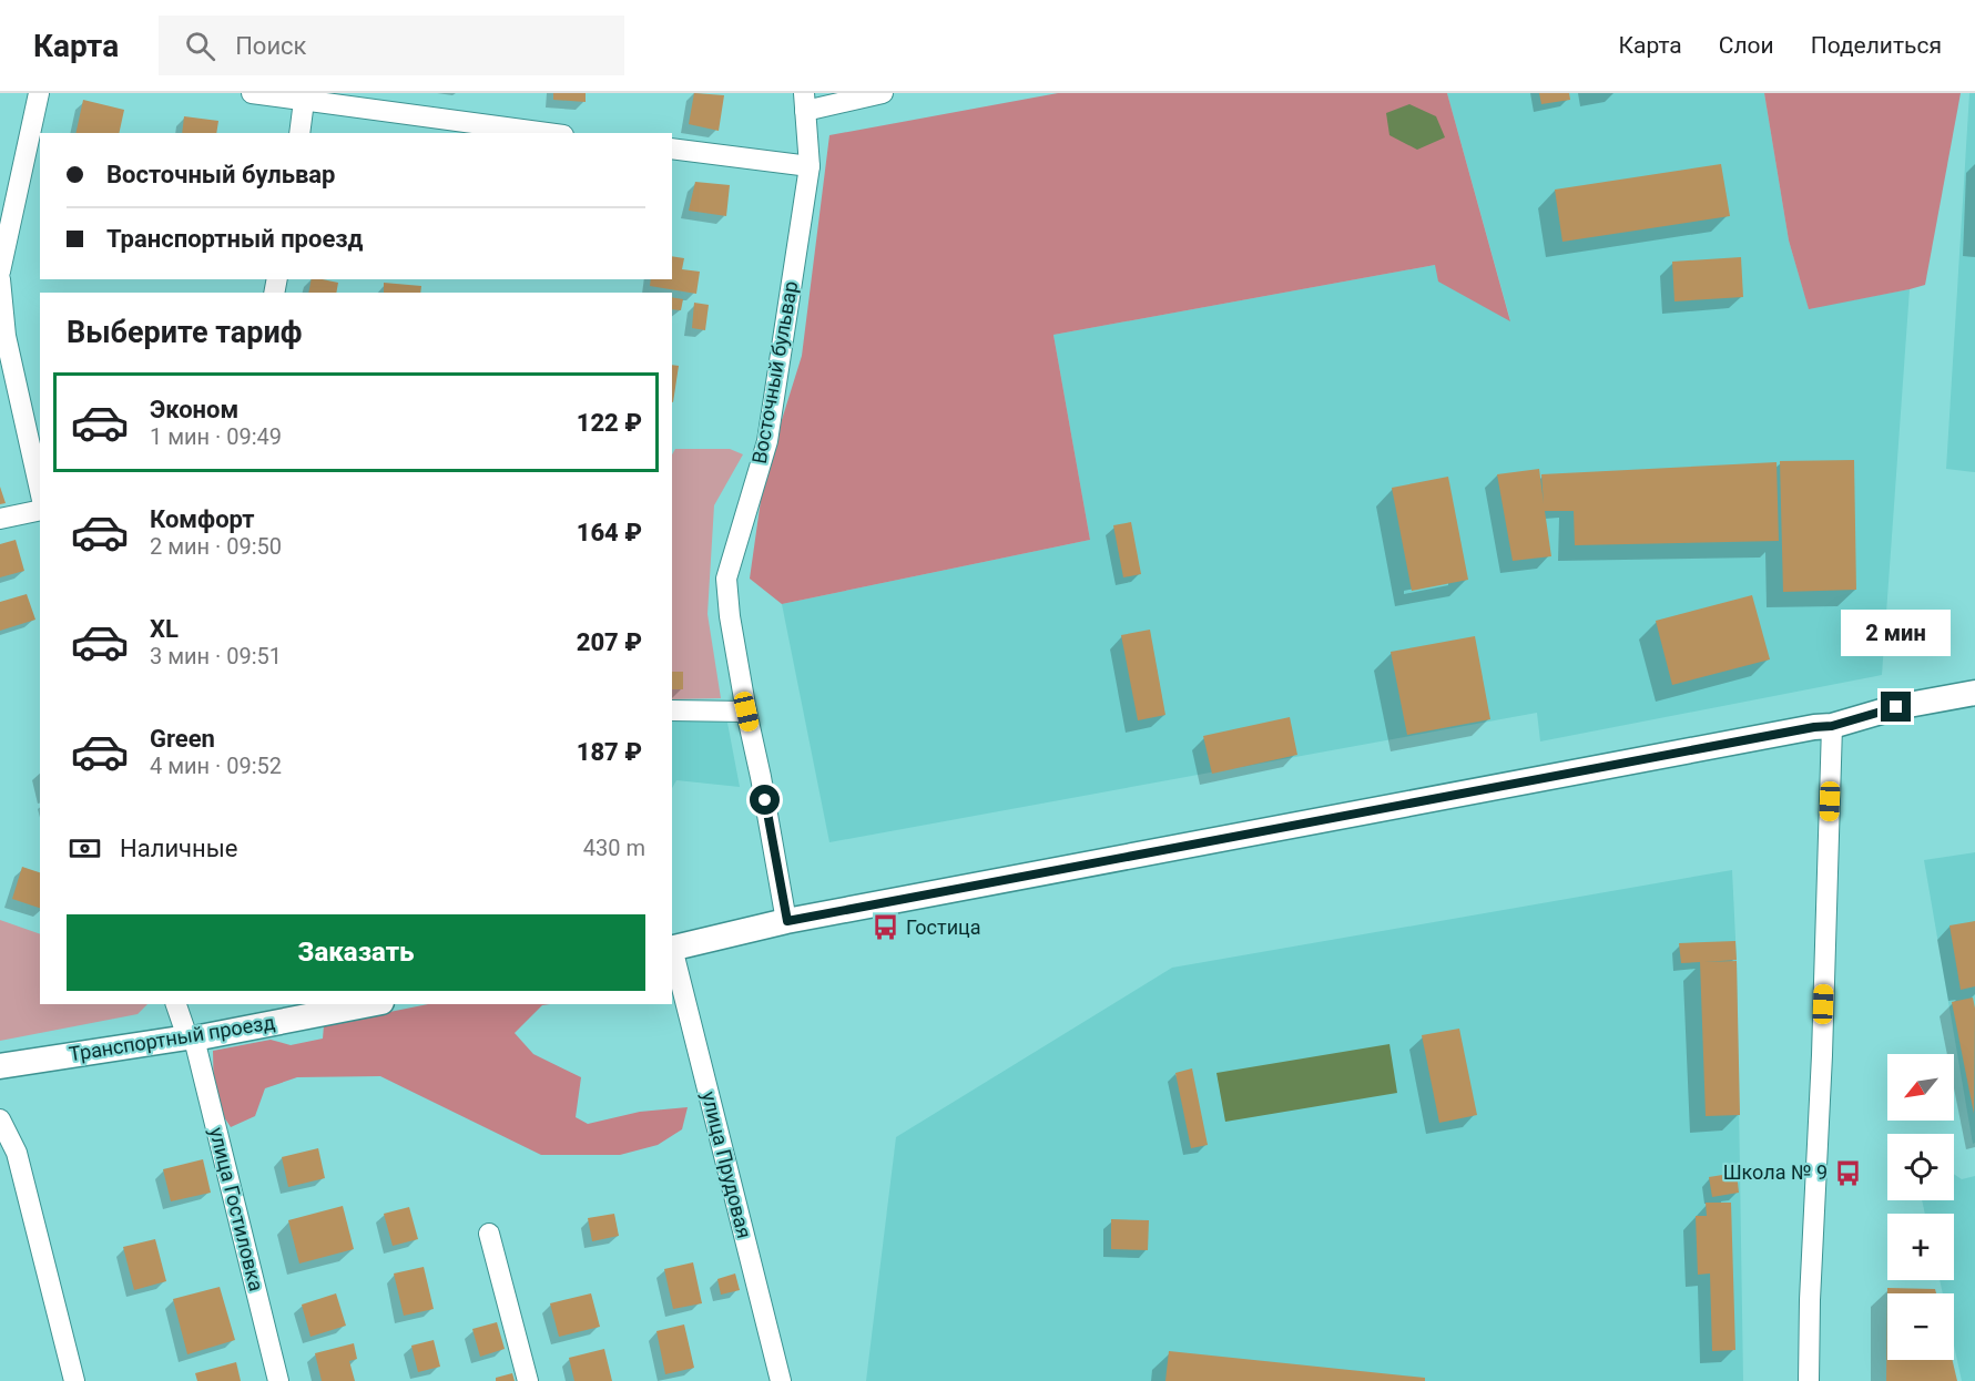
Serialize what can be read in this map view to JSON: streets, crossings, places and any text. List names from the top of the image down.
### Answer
{
  "streets": {
    "main road": ["Транспортный проезд"],
    "street": ["Восточный бульвар", "улица Прудовая", "улица Гостиловка"]
  },
  "crossings": [
    ["Транспортный проезд", "улица Гостиловка"]
  ],
  "places": {
    "bus stop": ["Гостица", "Школа № 9"]
  },
  "north": "bottom left",
  "page": {
    "header": "Карта",
    "search": "Поиск",
    "nav": ["Карта", "Слои", "Поделиться"],
    "banner": ["Восточный бульвар", "Транспортный проезд"],
    "heading": "Выберите тариф",
    "list": [
      {
        "name": "Эконом",
        "note": "1 мин · 09:49",
        "value": "122 ₽"
      },
      {
        "name": "Комфорт",
        "note": "2 мин · 09:50",
        "value": "164 ₽"
      },
      {
        "name": "XL",
        "note": "3 мин · 09:51",
        "value": "207 ₽"
      },
      {
        "name": "Green",
        "note": "4 мин · 09:52",
        "value": "187 ₽"
      }
    ],
    "bubble": "2 мин",
    "pay": ["Наличные", "430 m"],
    "buttons": "Заказать",
    "map_buttons": ["+", "−"]
  }
}
